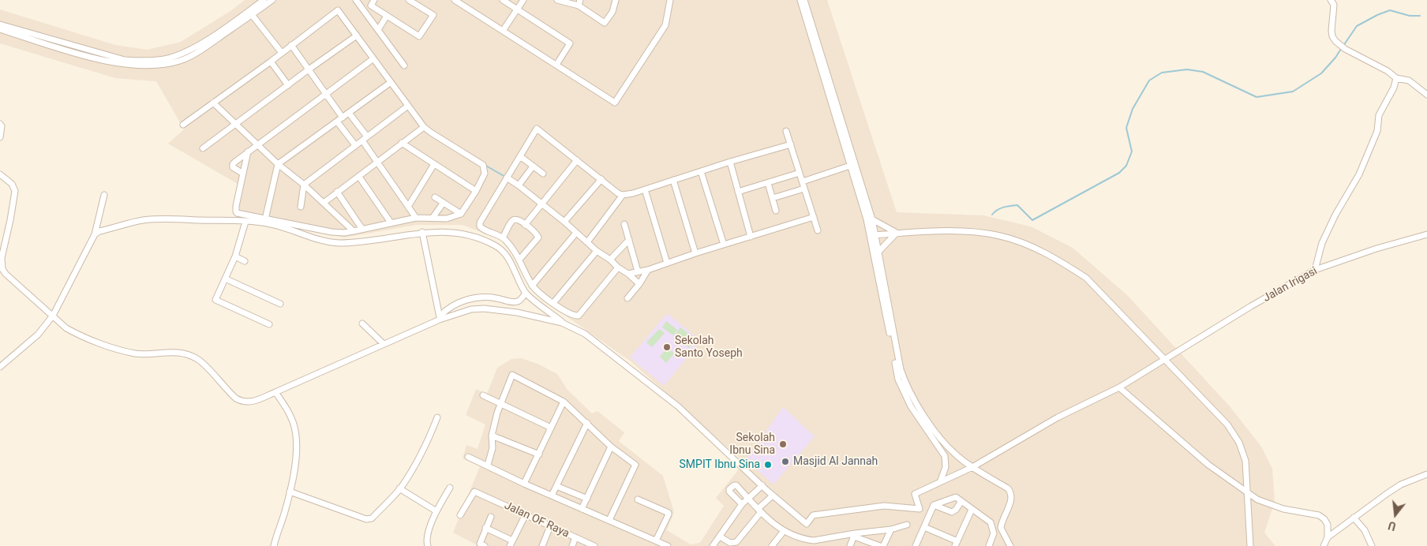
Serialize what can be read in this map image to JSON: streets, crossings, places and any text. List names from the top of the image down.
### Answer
{
  "streets": {
    "street": ["Jalan Irigasi", "Jalan OF Raya"]
  },
  "places": [
    "Sekolah Santo Yoseph",
    "Sekolah Ibnu Sina",
    "Masjid Al Jannah",
    "SMPIT Ibnu Sina"
  ],
  "north": "bottom"
}
